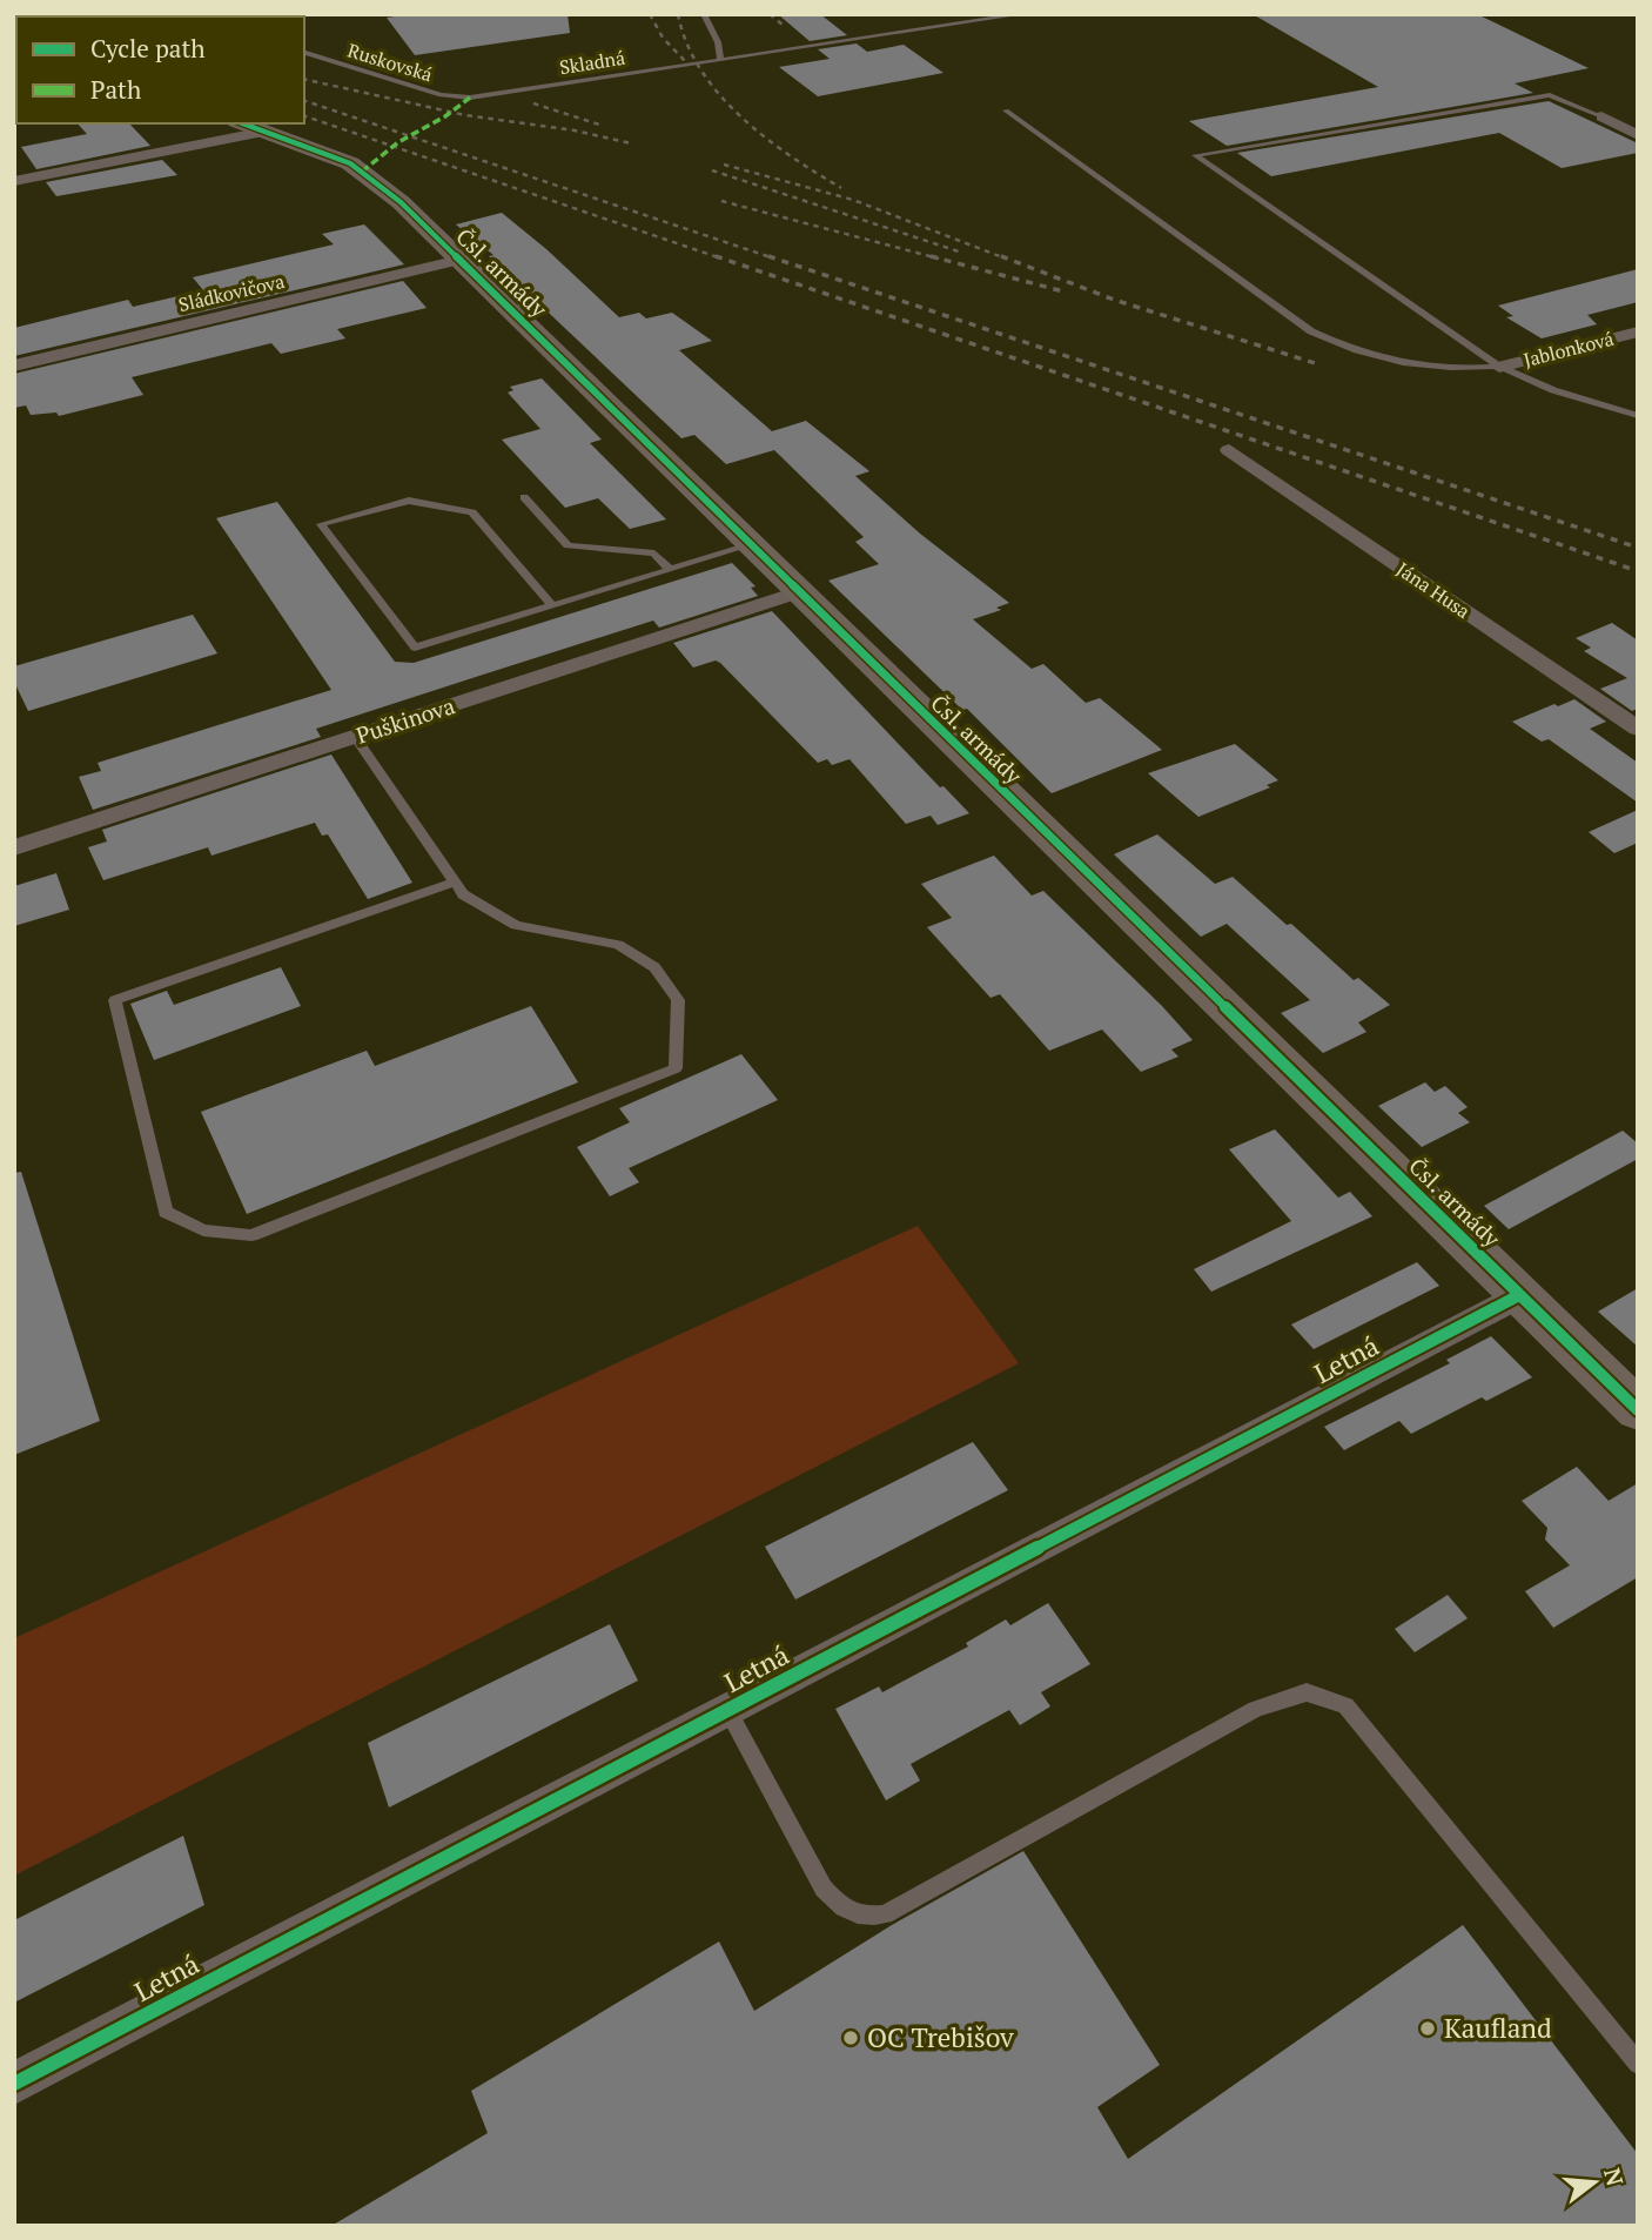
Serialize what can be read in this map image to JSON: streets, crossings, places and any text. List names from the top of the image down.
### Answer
{
  "streets": {
    "street": [
      "Čsl. armády",
      "Sládkovičova",
      "Jablonková",
      "Jána Husa",
      "Puškinova",
      "Letná"
    ],
    "lane": ["Ruskovská", "Skladná"]
  },
  "crossings": [
    ["Ruskovská", "Skladná"],
    ["Čsl. armády", "Sládkovičova"],
    ["Čsl. armády", "Puškinova"],
    ["Čsl. armády", "Letná"]
  ],
  "places": ["Kaufland", "OC Trebišov"],
  "legend": ["Cycle path", "Path"],
  "north": "right"
}
